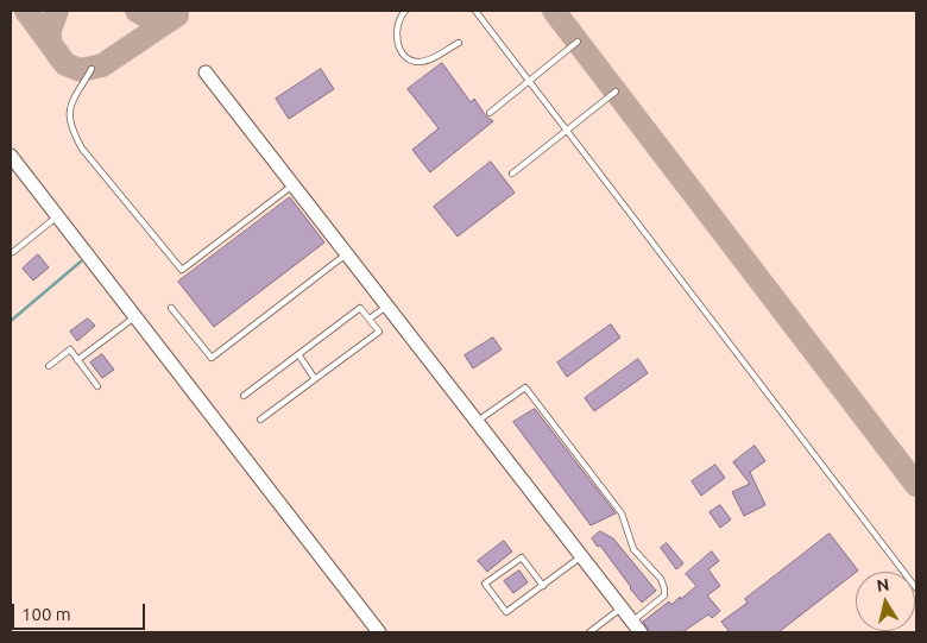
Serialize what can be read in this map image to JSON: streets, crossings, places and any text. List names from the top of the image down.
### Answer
{
  "scale_bar": "100 m",
  "north": "top"
}
